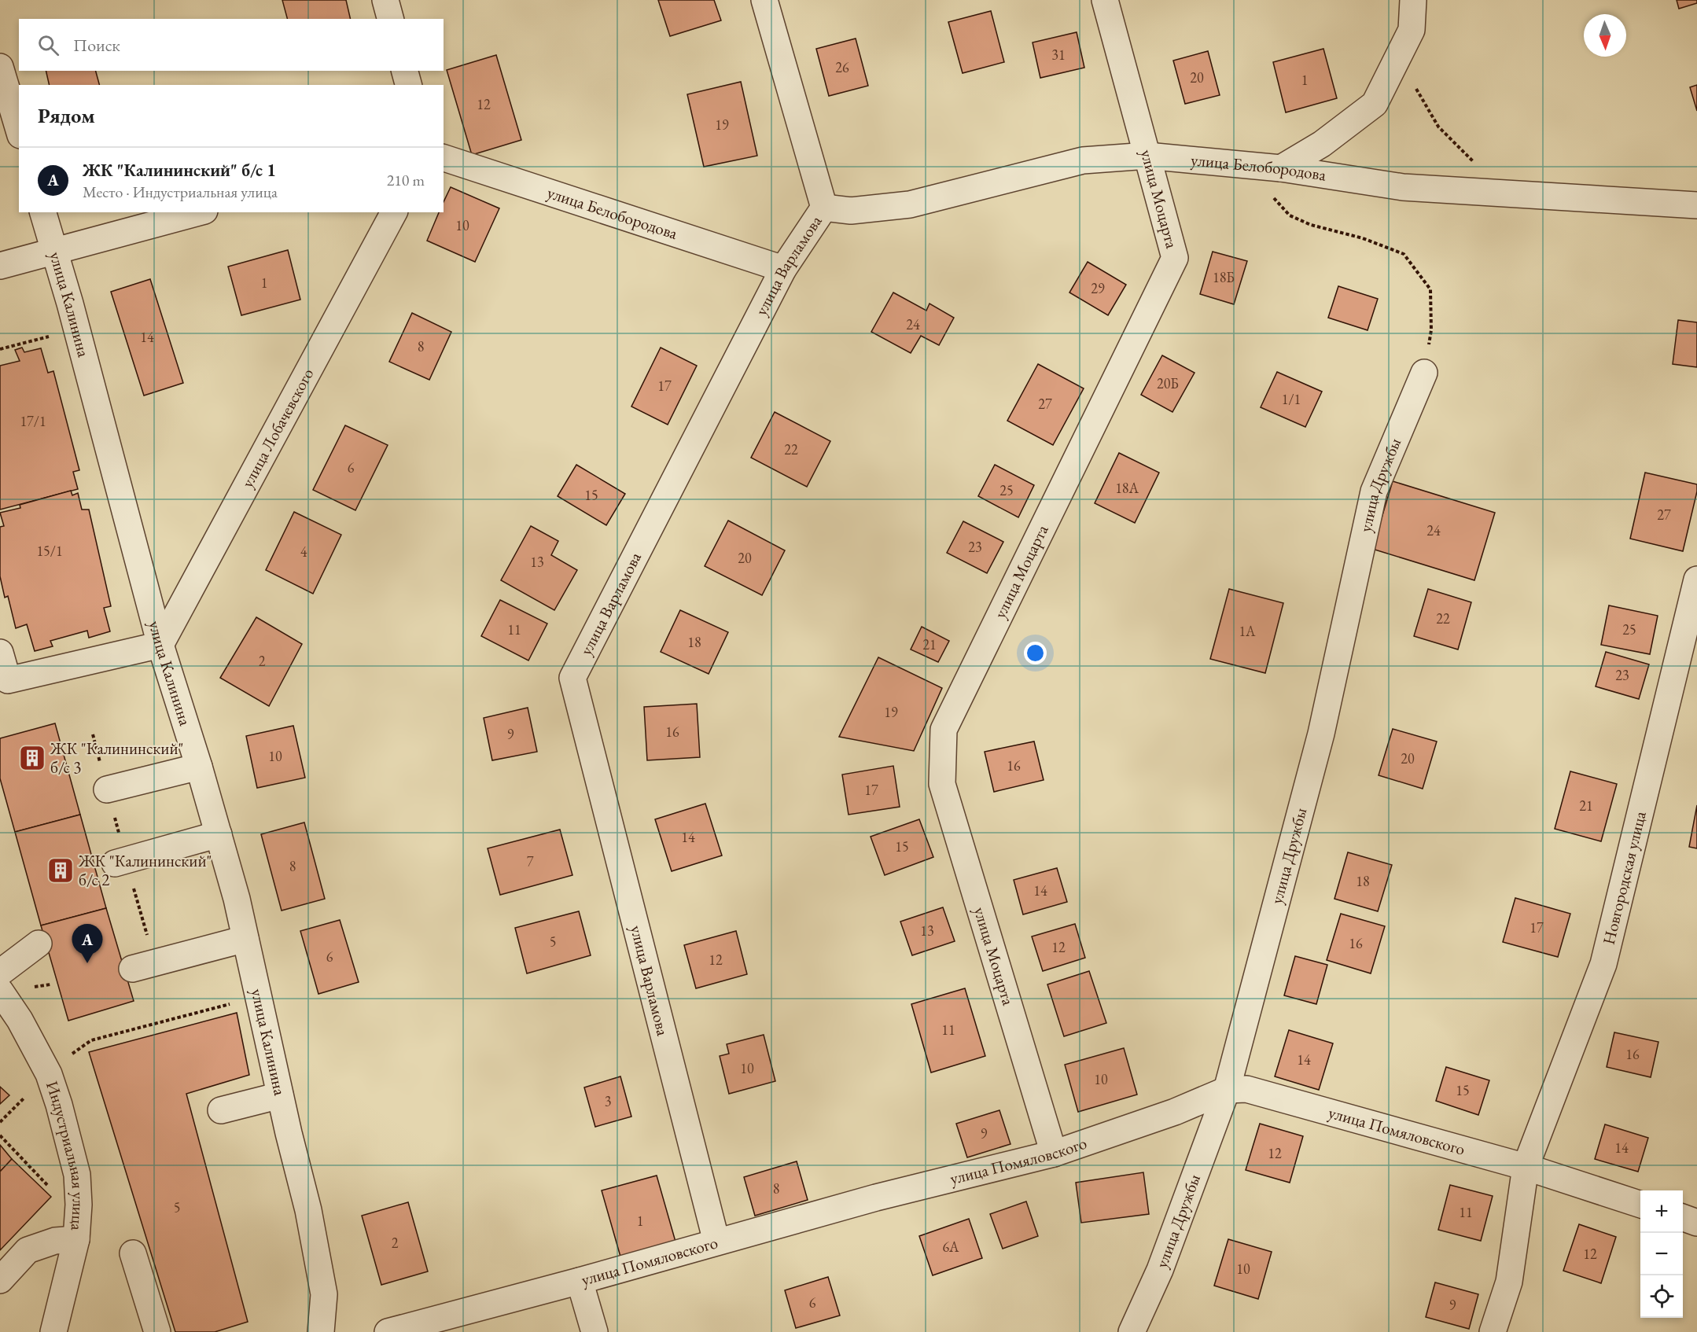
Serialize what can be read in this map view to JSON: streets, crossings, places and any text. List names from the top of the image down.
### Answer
{
  "streets": {
    "street": [
      "улица Белобородова",
      "улица Моцарта",
      "улица Варламова",
      "улица Калинина",
      "улица Лобачевского",
      "улица Дружбы",
      "Новгородская улица",
      "улица Помяловского",
      "Индустриальная улица"
    ]
  },
  "crossings": [
    ["улица Белобородова", "улица Моцарта"],
    ["улица Белобородова", "улица Варламова"],
    ["улица Моцарта", "улица Помяловского"],
    ["улица Варламова", "улица Помяловского"],
    ["улица Калинина", "улица Лобачевского"],
    ["улица Дружбы", "улица Помяловского"],
    ["Новгородская улица", "улица Помяловского"]
  ],
  "places": {
    "building": ["ЖК \"Калининский\" б/с 3", "ЖК \"Калининский\" б/с 2"]
  },
  "house_numbers": [
    "31",
    "26",
    "20",
    "1",
    "12",
    "19",
    "10",
    "18Б",
    "1",
    "29",
    "24",
    "14",
    "8",
    "20Б",
    "17",
    "1/1",
    "27",
    "17/1",
    "22",
    "6",
    "18А",
    "25",
    "15",
    "27",
    "24",
    "23",
    "15/1",
    "4",
    "20",
    "13",
    "22",
    "11",
    "25",
    "1А",
    "18",
    "21",
    "2",
    "23",
    "19",
    "16",
    "9",
    "10",
    "20",
    "16",
    "17",
    "21",
    "14",
    "15",
    "7",
    "8",
    "18",
    "14",
    "17",
    "13",
    "5",
    "16",
    "12",
    "6",
    "12",
    "11",
    "16",
    "14",
    "10",
    "10",
    "15",
    "3",
    "9",
    "14",
    "12",
    "8",
    "5",
    "11",
    "1",
    "2",
    "6А",
    "12",
    "10",
    "6",
    "9"
  ],
  "north": "bottom",
  "page": {
    "search": "Поиск",
    "heading": "Рядом",
    "list": [
      {
        "mark": "A",
        "name": "ЖК \"Калининский\" б/с 1",
        "note": "Место · Индустриальная улица",
        "value": "210 m"
      }
    ],
    "pins": "A",
    "map_buttons": ["+", "−"]
  }
}
